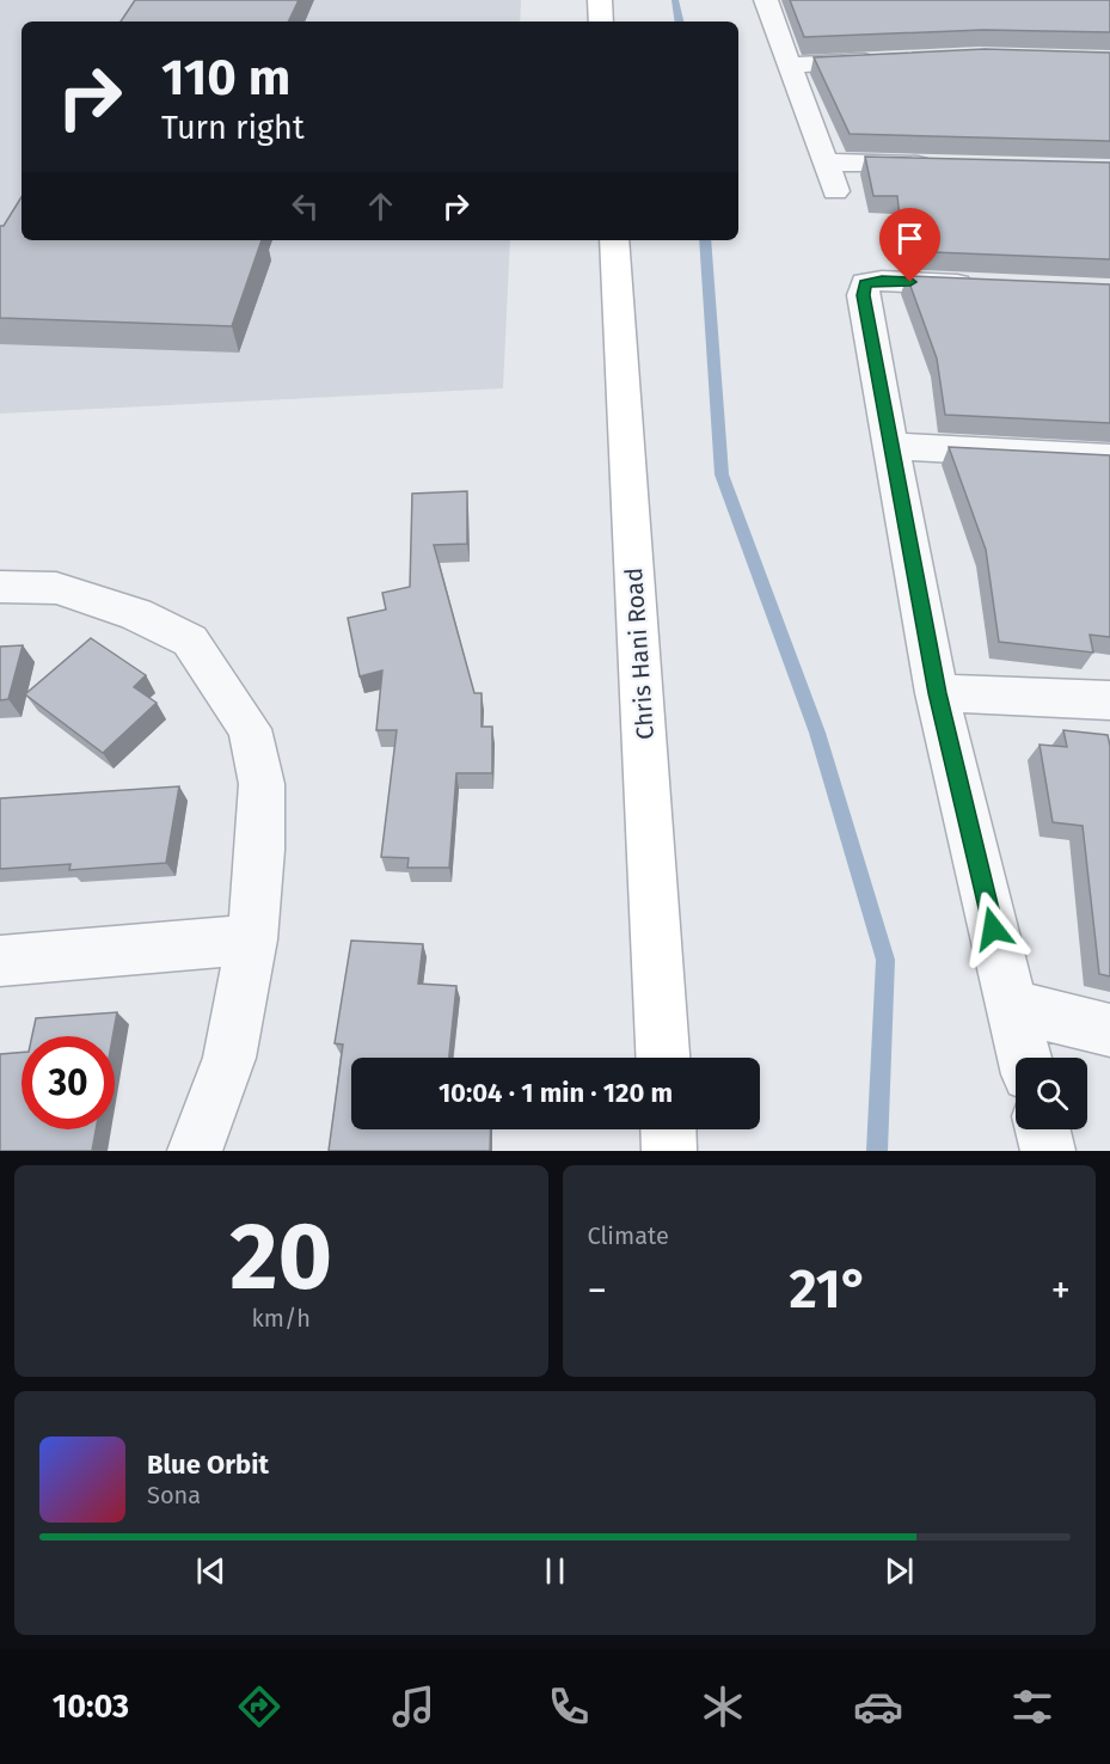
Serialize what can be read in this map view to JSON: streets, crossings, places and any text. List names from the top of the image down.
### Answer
{
  "streets": {
    "main road": ["Chris Hani Road"]
  },
  "page": {
    "turn": ["110 m", "Turn right"],
    "limit": "30",
    "trip": "10:04 · 1 min · 120 m",
    "tile": [
      ["20", "km/h"],
      "Climate"
    ],
    "heat": ["−", "21°", "+"],
    "song": ["Blue Orbit", "Sona"],
    "tabs": "10:03"
  }
}
